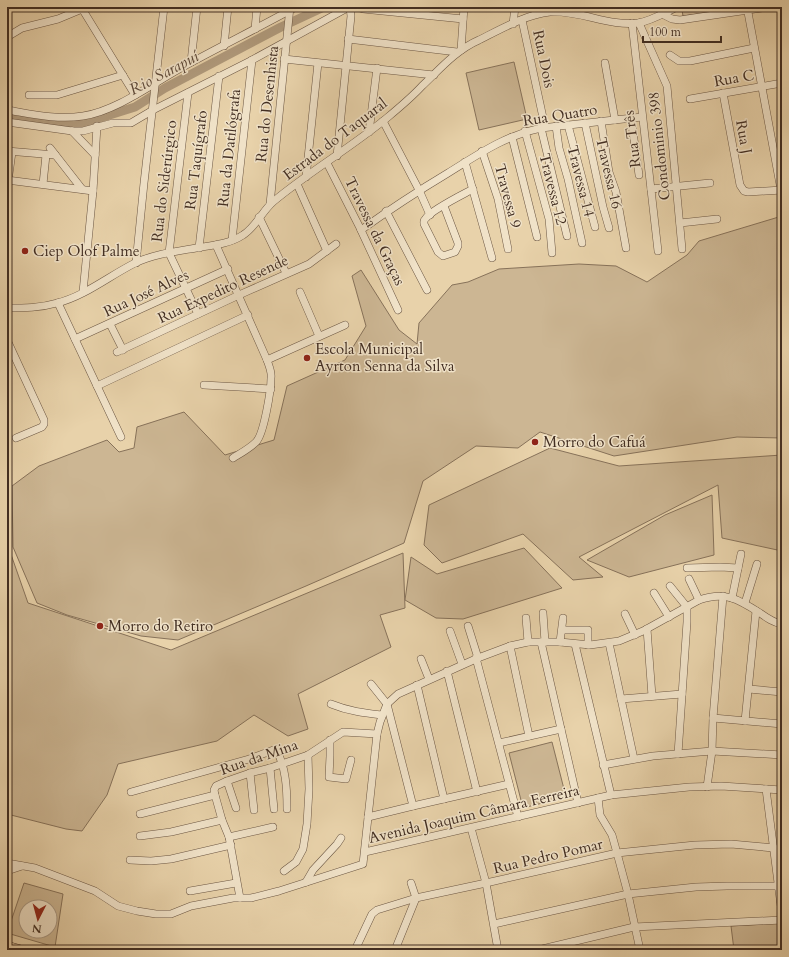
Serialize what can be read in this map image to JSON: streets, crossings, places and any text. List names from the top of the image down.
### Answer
{
  "streets": {
    "street": [
      "Rua Dois",
      "Rua C",
      "Rua do Desenhista",
      "Rua Quatro",
      "Rua J",
      "Estrada do Taquaral",
      "Rua Três",
      "Condominio 398",
      "Rua da Datilógrafa",
      "Rua Taquígrafo",
      "Travessa 16",
      "Rua do Siderúrgico",
      "Travessa 14",
      "Travessa 12",
      "Travessa 9",
      "Travessa da Graças",
      "Rua Expedito Resende",
      "Rua José Alves",
      "Rua da Mina",
      "Avenida Joaquim Câmara Ferreira",
      "Rua Pedro Pomar"
    ]
  },
  "crossings": [
    ["Rua Dois", "Rua Quatro"],
    ["Rua Dois", "Estrada do Taquaral"],
    ["Rua C", "Rua J"],
    ["Rua do Desenhista", "Estrada do Taquaral"],
    ["Rua Quatro", "Rua Três"],
    ["Rua Quatro", "Travessa 16"],
    ["Rua Quatro", "Travessa 14"],
    ["Rua Quatro", "Travessa 12"],
    ["Rua Quatro", "Travessa 9"],
    ["Rua Quatro", "Travessa da Graças"],
    ["Estrada do Taquaral", "Rua Três"],
    ["Estrada do Taquaral", "Condominio 398"],
    ["Estrada do Taquaral", "Rua da Datilógrafa"],
    ["Estrada do Taquaral", "Rua Taquígrafo"],
    ["Estrada do Taquaral", "Rua do Siderúrgico"],
    ["Estrada do Taquaral", "Travessa da Graças"],
    ["Rua Três", "Condominio 398"],
    ["Rua do Siderúrgico", "Rua Expedito Resende"],
    ["Rua do Siderúrgico", "Rua José Alves"],
    ["Rua Expedito Resende", "Rua José Alves"]
  ],
  "water": ["Rio Sarapuí"],
  "places": [
    "Ciep Olof Palme",
    "Escola Municipal Ayrton Senna da Silva",
    "Morro do Cafuá",
    "Morro do Retiro"
  ],
  "scale_bar": "100 m",
  "north": "bottom"
}
